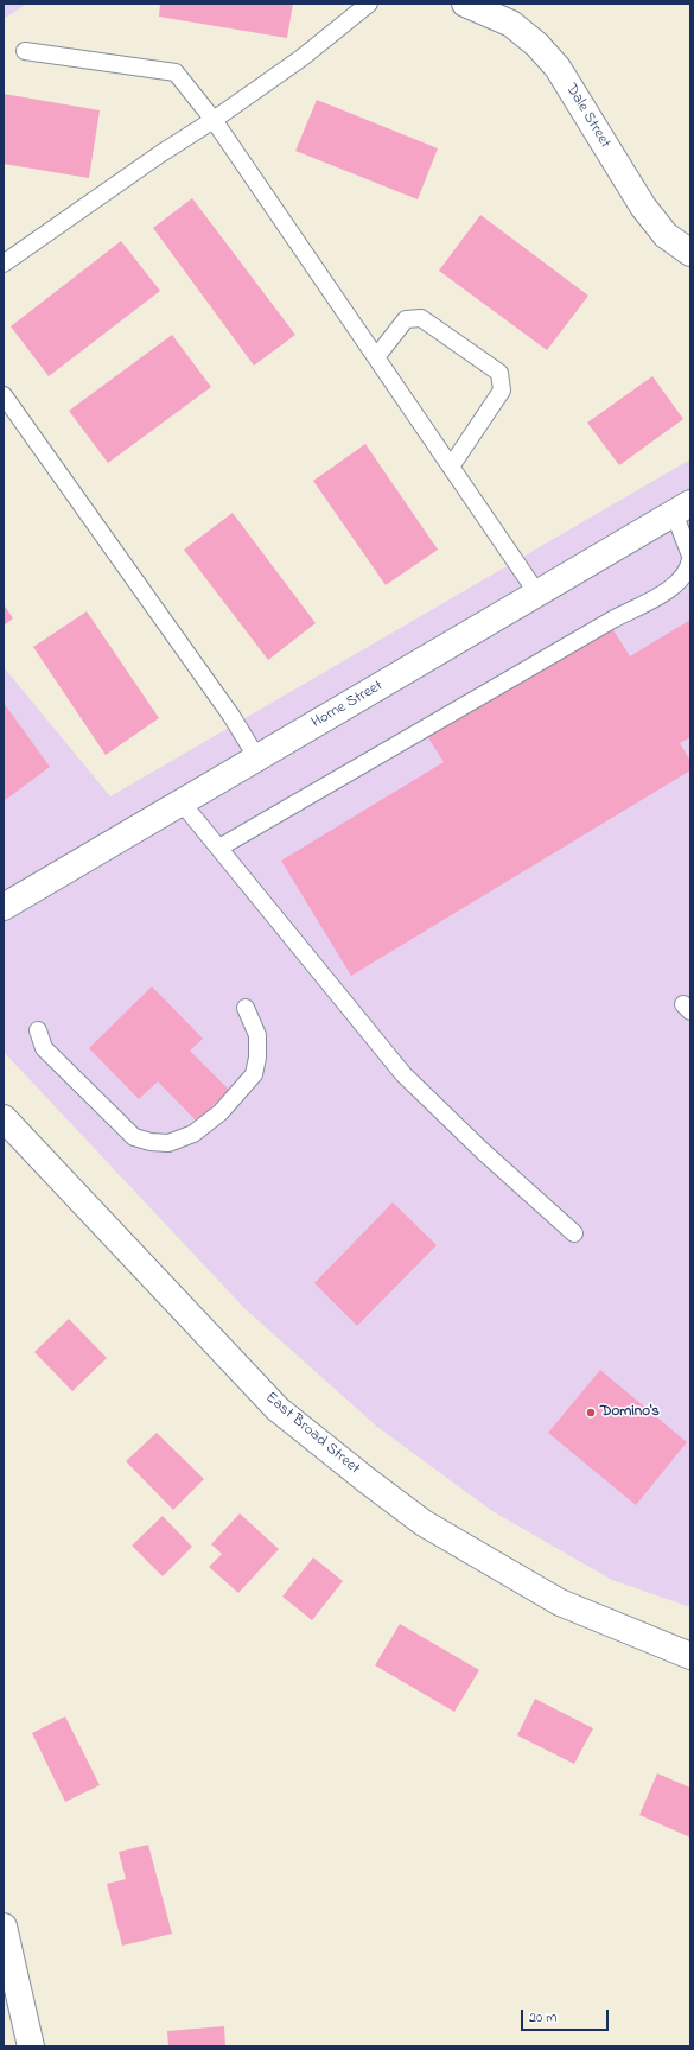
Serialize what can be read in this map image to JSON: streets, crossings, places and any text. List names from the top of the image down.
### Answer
{
  "streets": {
    "street": ["Dale Street", "Horne Street", "East Broad Street"]
  },
  "places": ["Domino's"],
  "scale_bar": "20 m"
}
